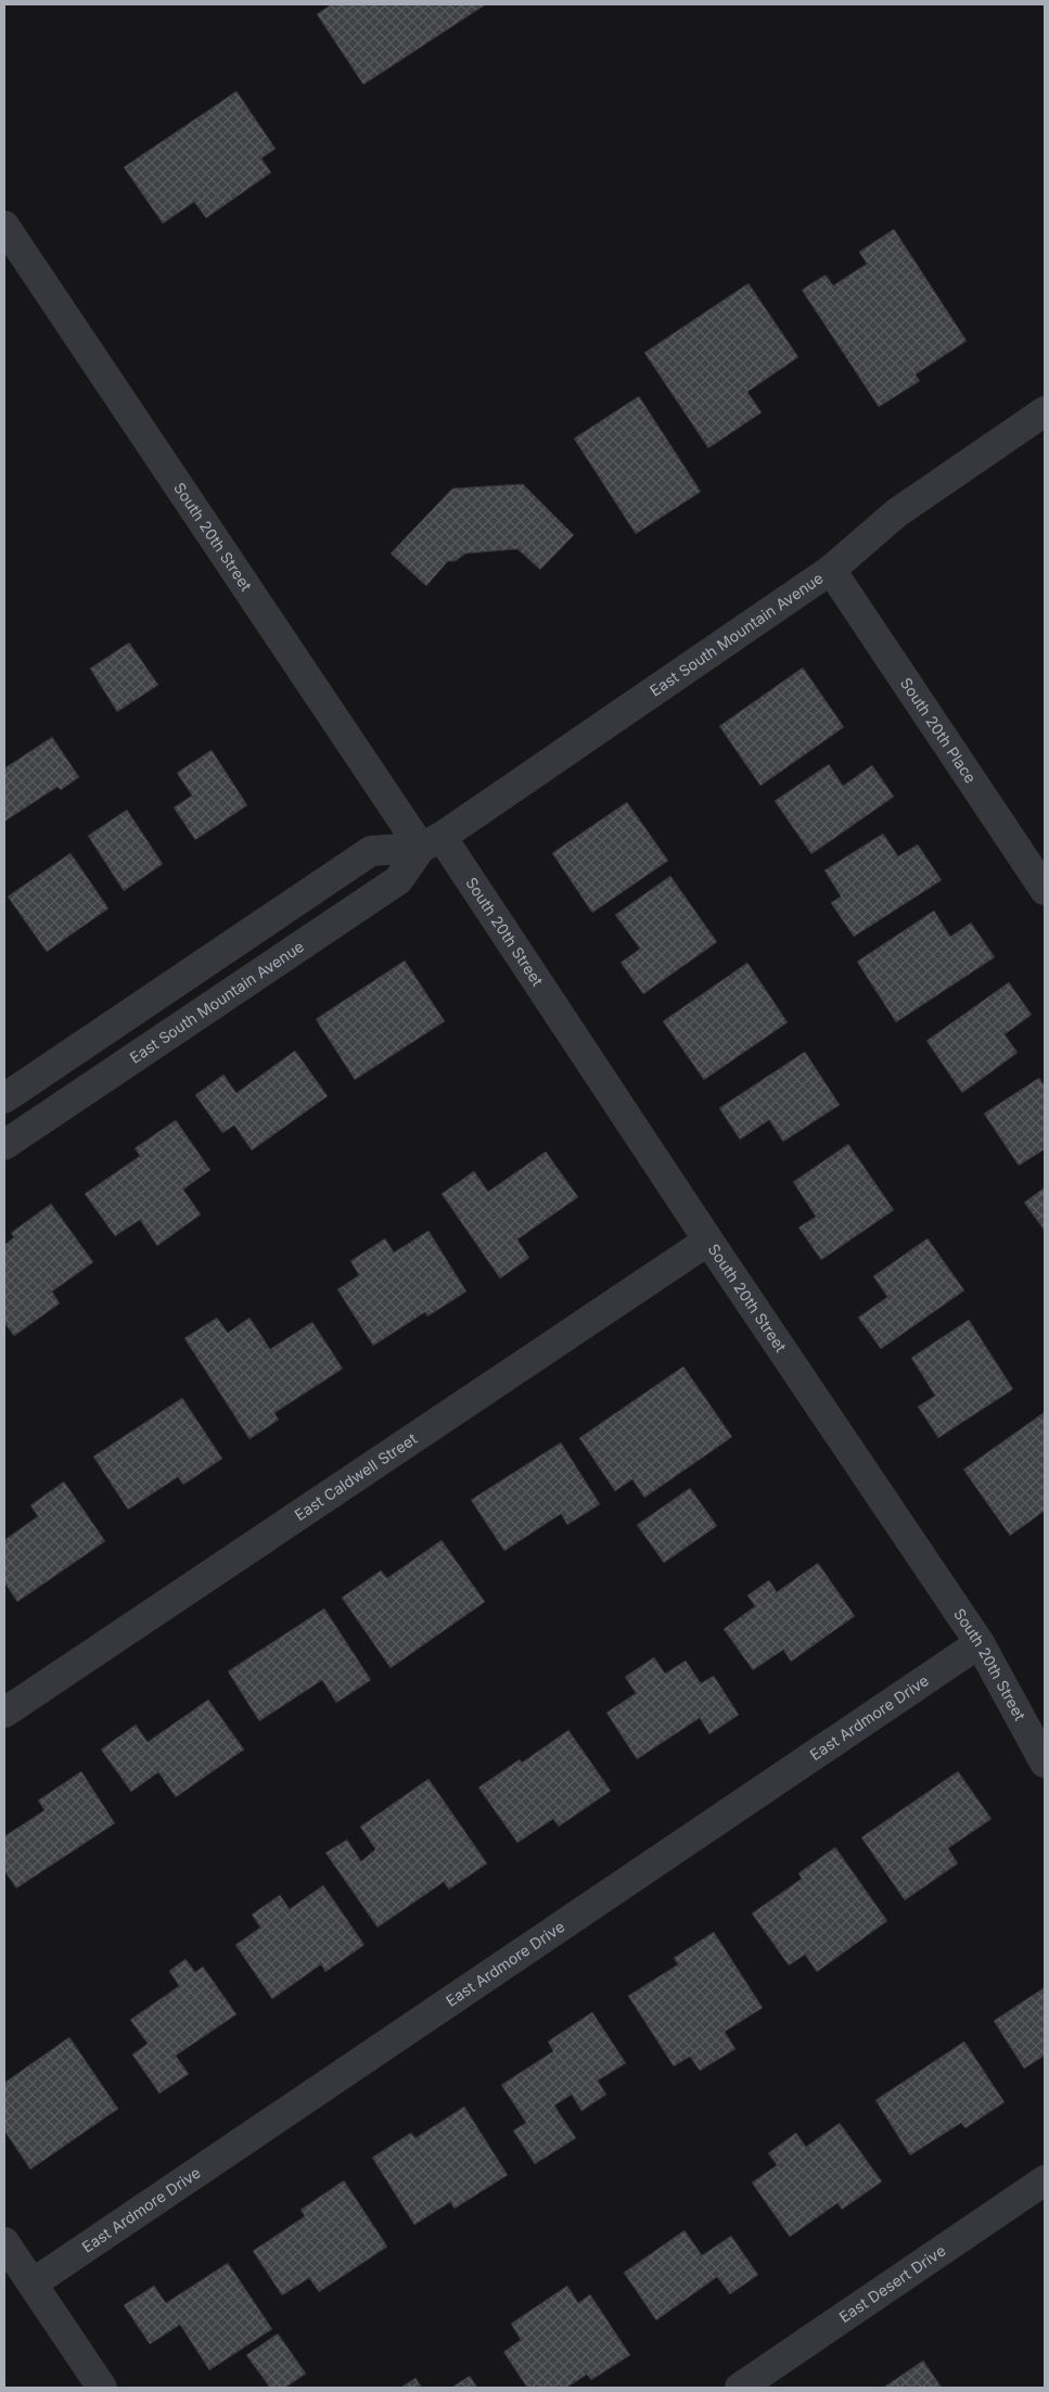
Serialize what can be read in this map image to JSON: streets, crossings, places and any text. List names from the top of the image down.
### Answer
{
  "streets": {
    "street": [
      "South 20th Street",
      "East South Mountain Avenue",
      "South 20th Place",
      "East Caldwell Street",
      "East Ardmore Drive",
      "East Desert Drive"
    ]
  },
  "crossings": [
    ["South 20th Street", "East South Mountain Avenue"],
    ["South 20th Street", "East Caldwell Street"],
    ["South 20th Street", "East Ardmore Drive"],
    ["East South Mountain Avenue", "South 20th Place"]
  ]
}
